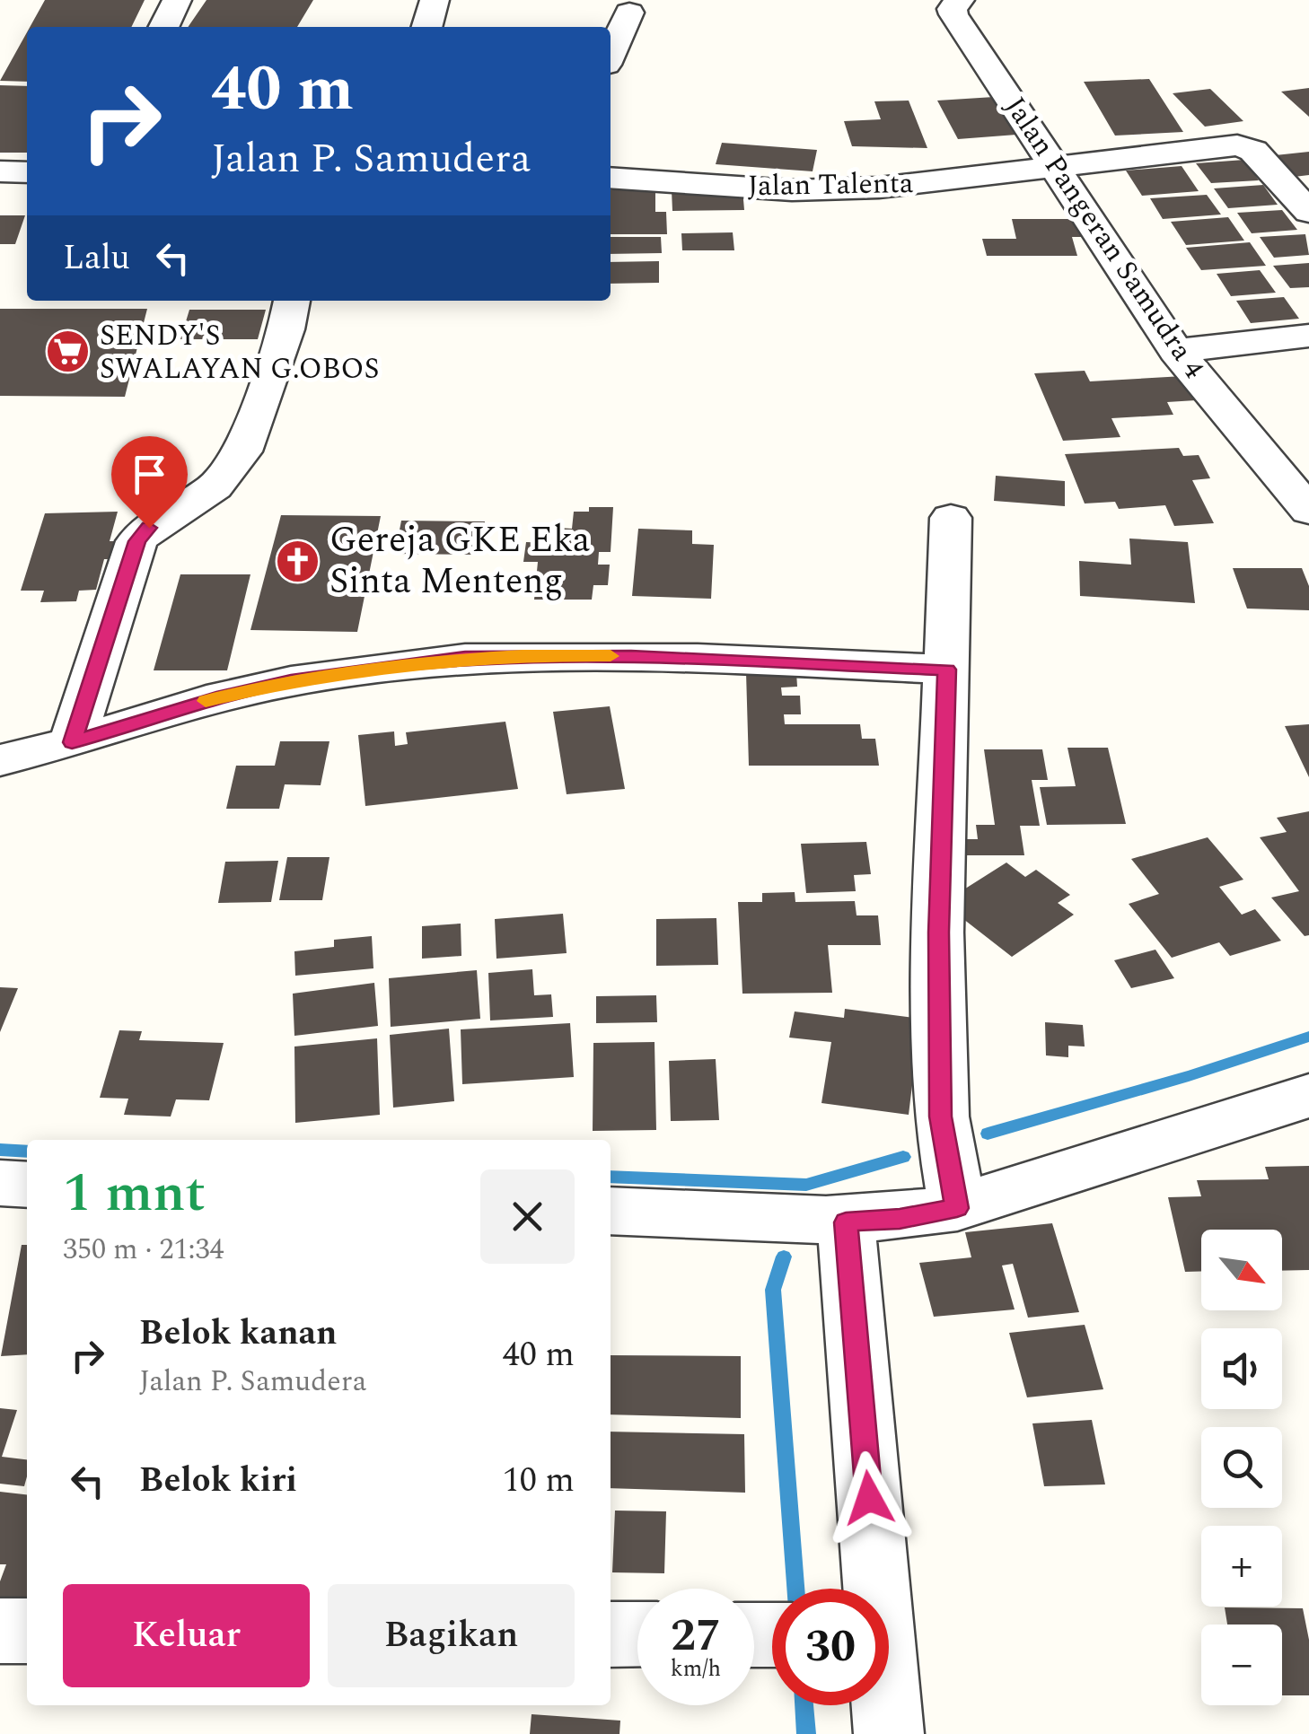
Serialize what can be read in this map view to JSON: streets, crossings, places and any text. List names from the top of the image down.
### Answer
{
  "streets": {
    "street": ["Jalan Talenta", "Jalan Pangeran Samudra 4"]
  },
  "crossings": [
    ["Jalan Talenta", "Jalan Pangeran Samudra 4"]
  ],
  "places": {
    "supermarket": ["SENDY'S SWALAYAN G.OBOS"],
    "church": ["Gereja GKE Eka Sinta Menteng"]
  },
  "north": "bottom right",
  "page": {
    "turn": ["40 m", "Jalan P. Samudera"],
    "then": "Lalu",
    "heading": ["1 mnt", "350 m · 21:34"],
    "map_buttons": ["+", "−"],
    "list": [
      {
        "name": "Belok kanan",
        "note": "Jalan P. Samudera",
        "value": "40 m"
      },
      {
        "name": "Belok kiri",
        "value": "10 m"
      }
    ],
    "buttons": ["Keluar", "Bagikan"],
    "speed": "27 km/h",
    "limit": "30"
  }
}
